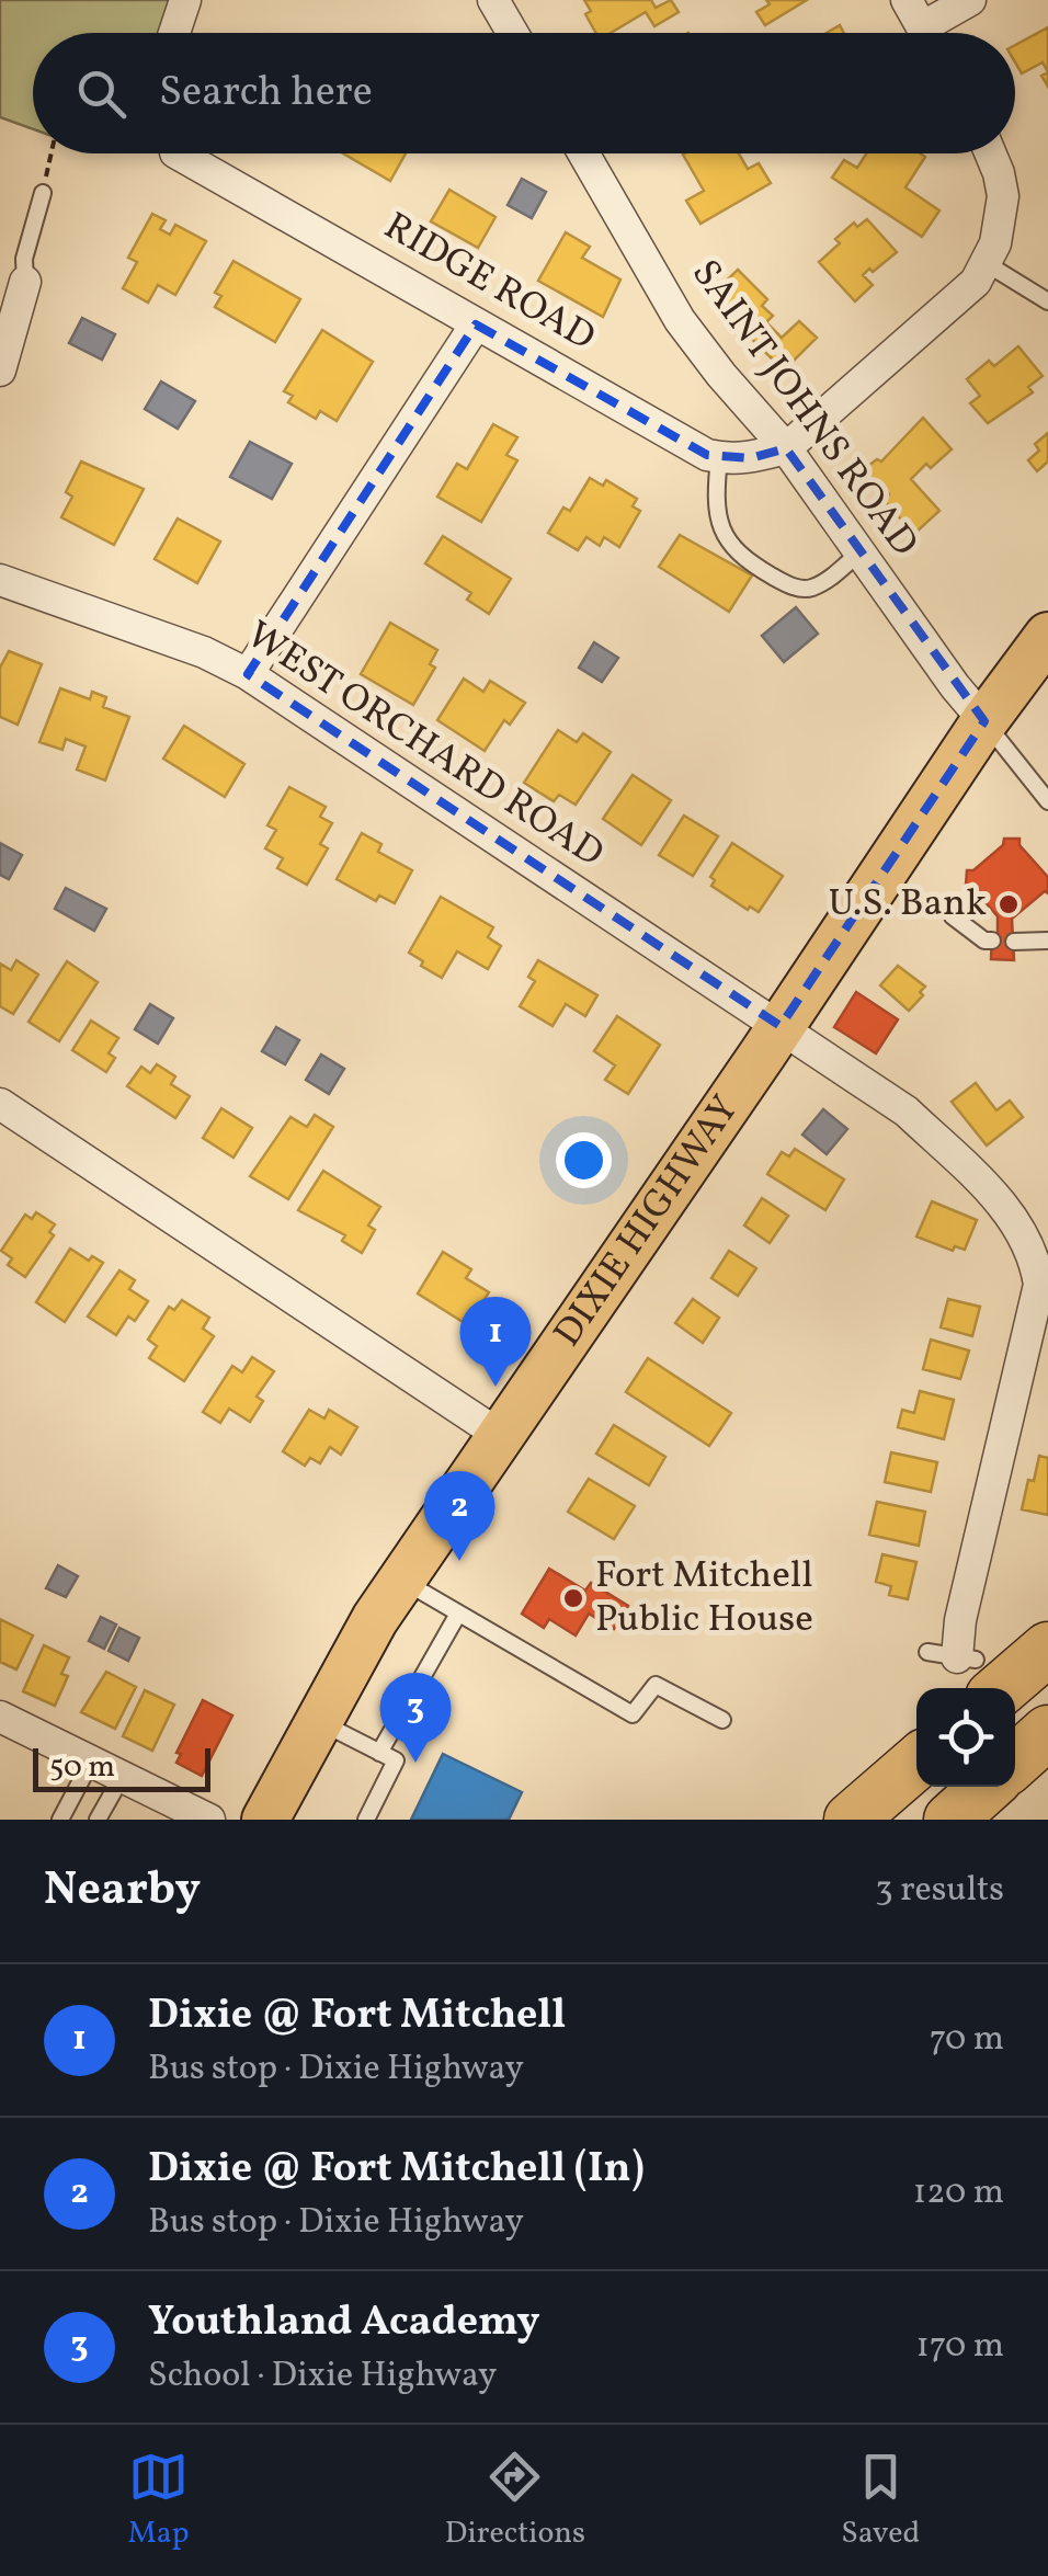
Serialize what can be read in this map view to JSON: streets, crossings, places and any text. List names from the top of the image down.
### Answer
{
  "streets": {
    "main road": ["DIXIE HIGHWAY"],
    "street": ["RIDGE ROAD", "SAINT JOHNS ROAD", "WEST ORCHARD ROAD"]
  },
  "crossings": [
    ["SAINT JOHNS ROAD", "DIXIE HIGHWAY"],
    ["WEST ORCHARD ROAD", "DIXIE HIGHWAY"]
  ],
  "places": ["U.S. Bank", "Fort Mitchell Public House"],
  "scale_bar": "50 m",
  "page": {
    "search": "Search here",
    "pins": ["1", "2", "3"],
    "scale": "50 m",
    "heading": ["Nearby", "3 results"],
    "list": [
      {
        "mark": "1",
        "name": "Dixie @ Fort Mitchell",
        "note": "Bus stop · Dixie Highway",
        "value": "70 m"
      },
      {
        "mark": "2",
        "name": "Dixie @ Fort Mitchell (In)",
        "note": "Bus stop · Dixie Highway",
        "value": "120 m"
      },
      {
        "mark": "3",
        "name": "Youthland Academy",
        "note": "School · Dixie Highway",
        "value": "170 m"
      }
    ],
    "nav": ["Map", "Directions", "Saved"]
  }
}
